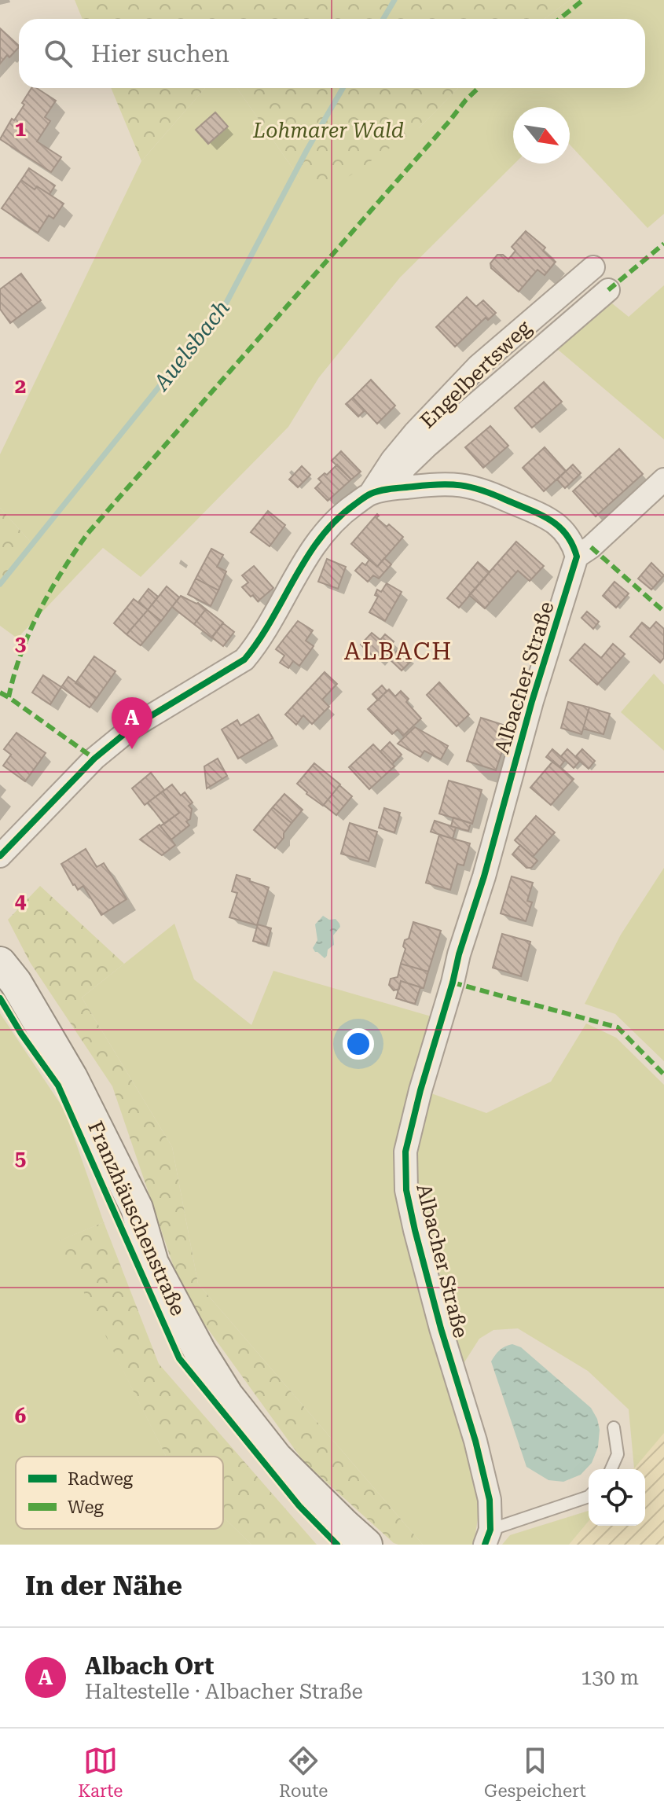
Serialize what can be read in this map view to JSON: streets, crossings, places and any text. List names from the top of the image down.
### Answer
{
  "streets": {
    "street": ["Engelbertsweg", "Albacher Straße", "Franzhäuschenstraße"]
  },
  "districts": ["ALBACH"],
  "water": ["Auelsbach"],
  "parks": ["Lohmarer Wald"],
  "legend": ["Radweg", "Weg"],
  "north": "bottom right",
  "page": {
    "search": "Hier suchen",
    "pins": "A",
    "heading": "In der Nähe",
    "list": [
      {
        "mark": "A",
        "name": "Albach Ort",
        "note": "Haltestelle · Albacher Straße",
        "value": "130 m"
      }
    ],
    "nav": ["Karte", "Route", "Gespeichert"]
  },
  "grid": {
    "rows": [
      "1",
      "2",
      "3",
      "4",
      "5",
      "6"
    ]
  }
}
